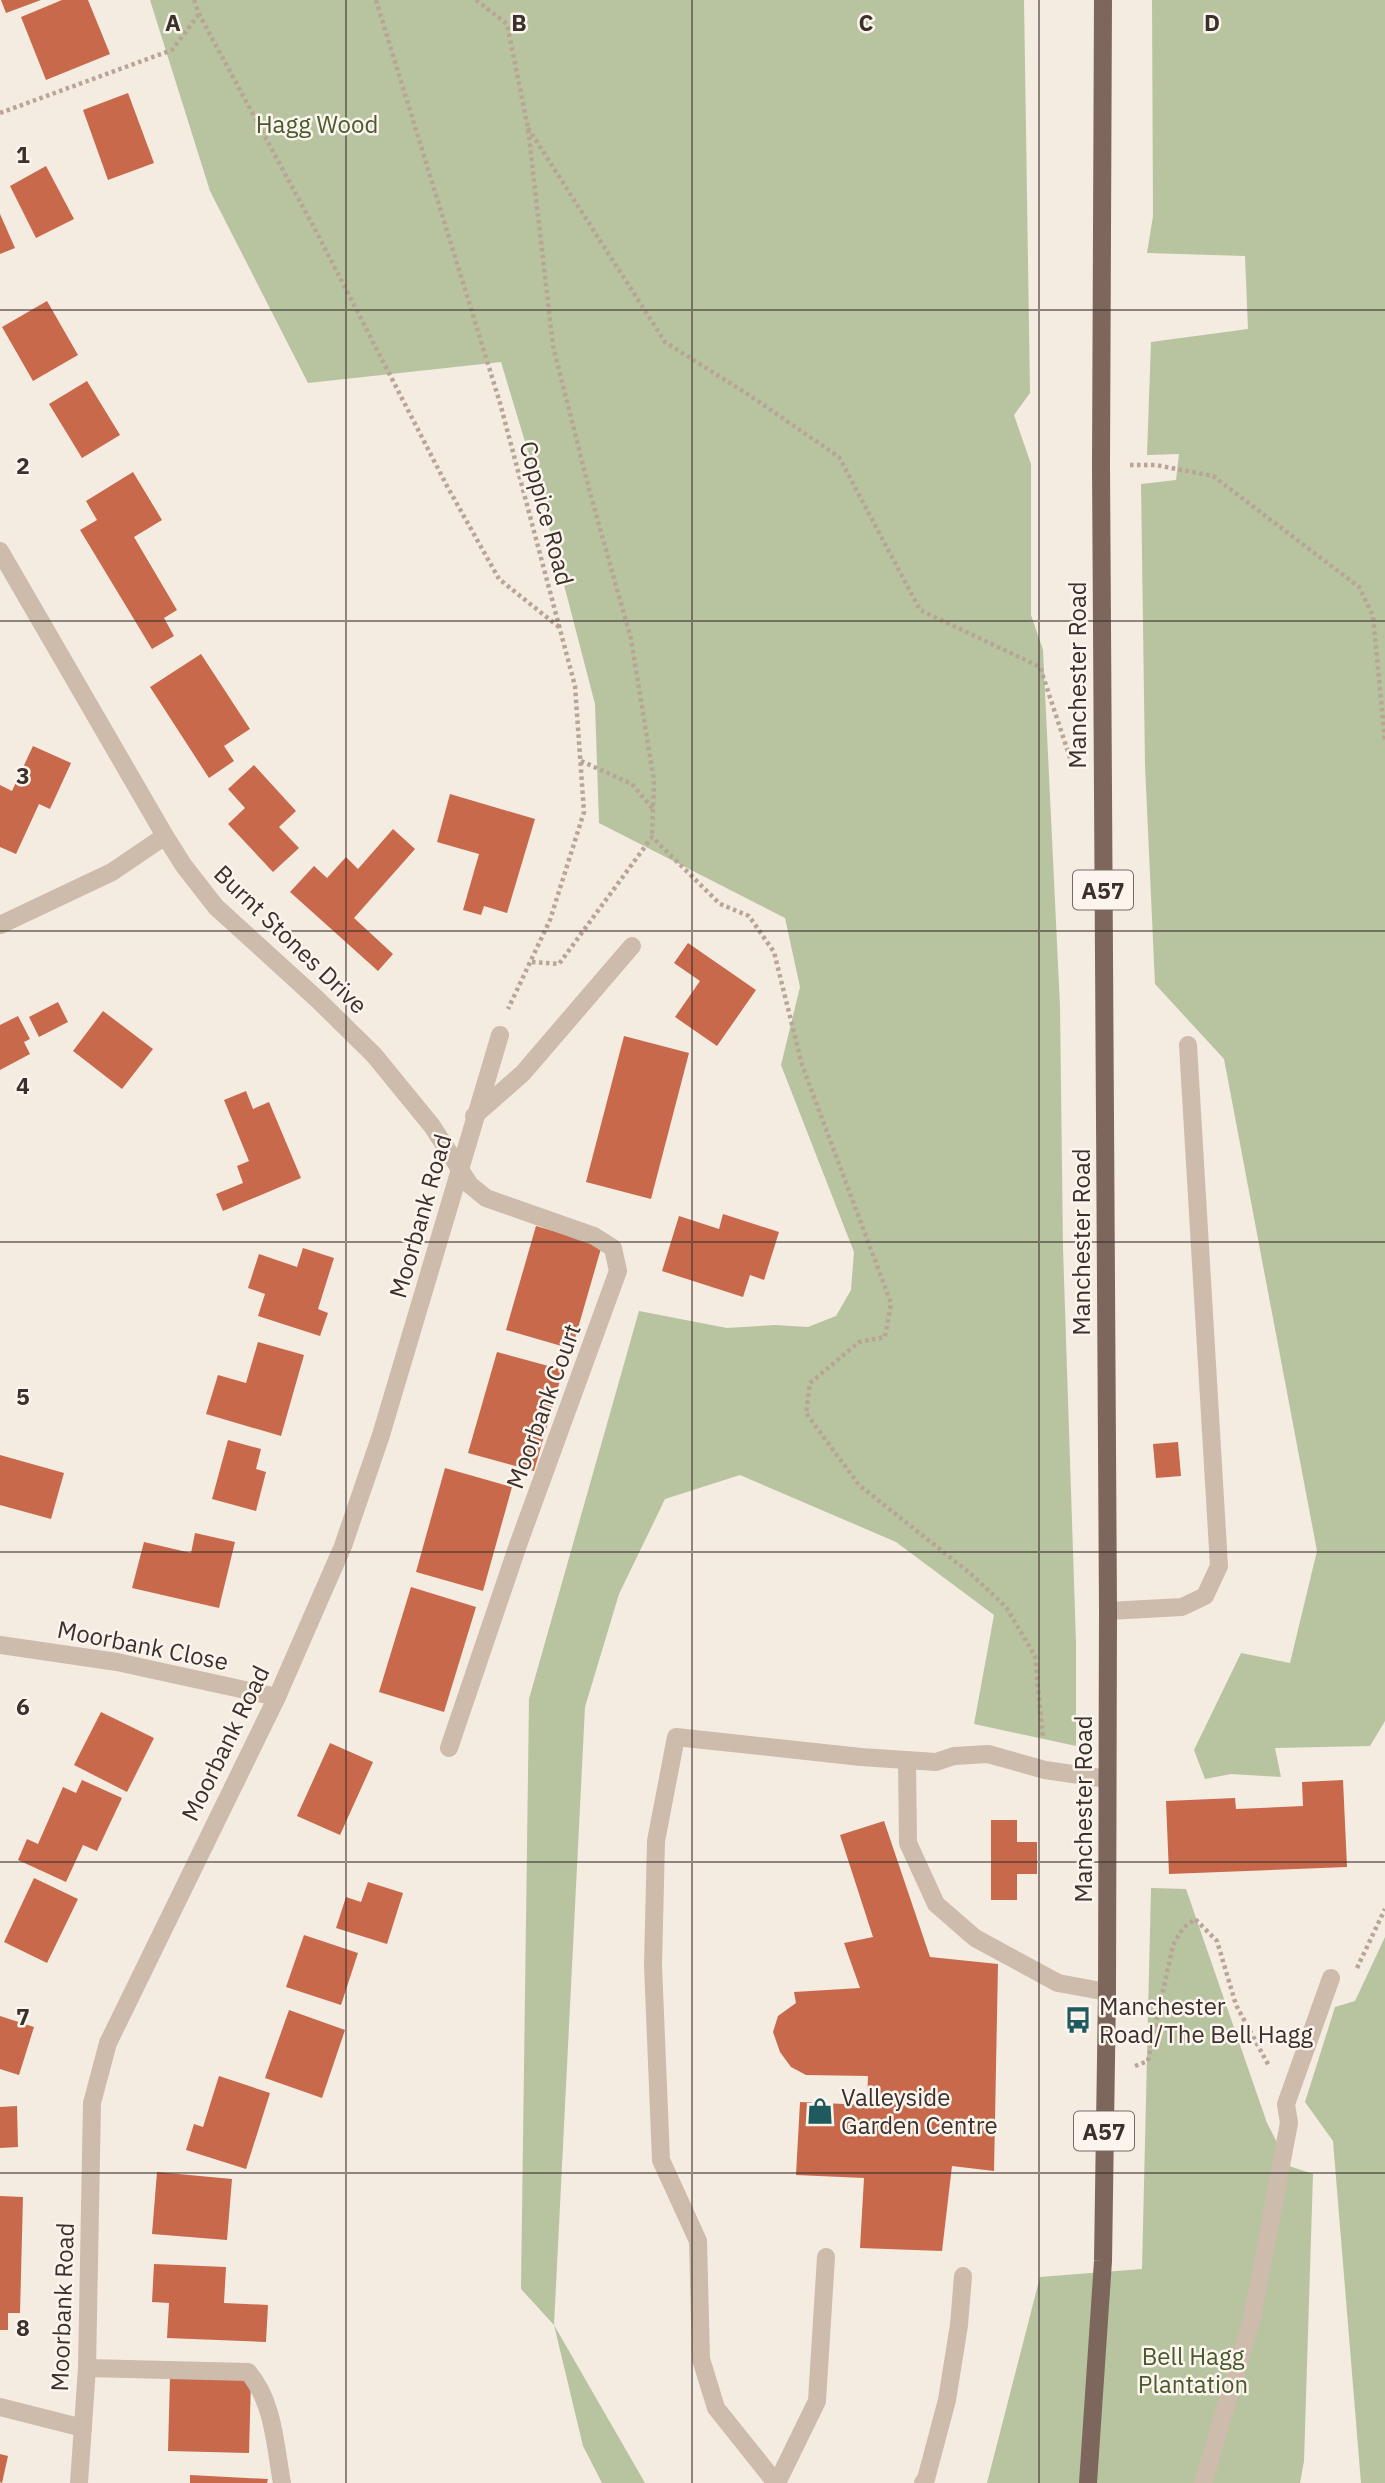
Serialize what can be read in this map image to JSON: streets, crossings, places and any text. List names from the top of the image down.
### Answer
{
  "streets": {
    "main road": ["Manchester Road", "A57"],
    "street": [
      "Burnt Stones Drive",
      "Moorbank Road",
      "Moorbank Court",
      "Moorbank Close"
    ],
    "path": ["Coppice Road"]
  },
  "crossings": [
    ["Coppice Road", "Moorbank Road"],
    ["Burnt Stones Drive", "Moorbank Road"],
    ["Burnt Stones Drive", "Moorbank Court"],
    ["Moorbank Road", "Moorbank Court"],
    ["Moorbank Road", "Moorbank Close"]
  ],
  "parks": ["Hagg Wood", "Bell Hagg Plantation"],
  "places": {
    "bus stop": ["Manchester Road/The Bell Hagg"],
    "shop": ["Valleyside Garden Centre"]
  },
  "grid": {
    "columns": [
      "A",
      "B",
      "C",
      "D"
    ],
    "rows": [
      "1",
      "2",
      "3",
      "4",
      "5",
      "6",
      "7",
      "8"
    ]
  }
}
